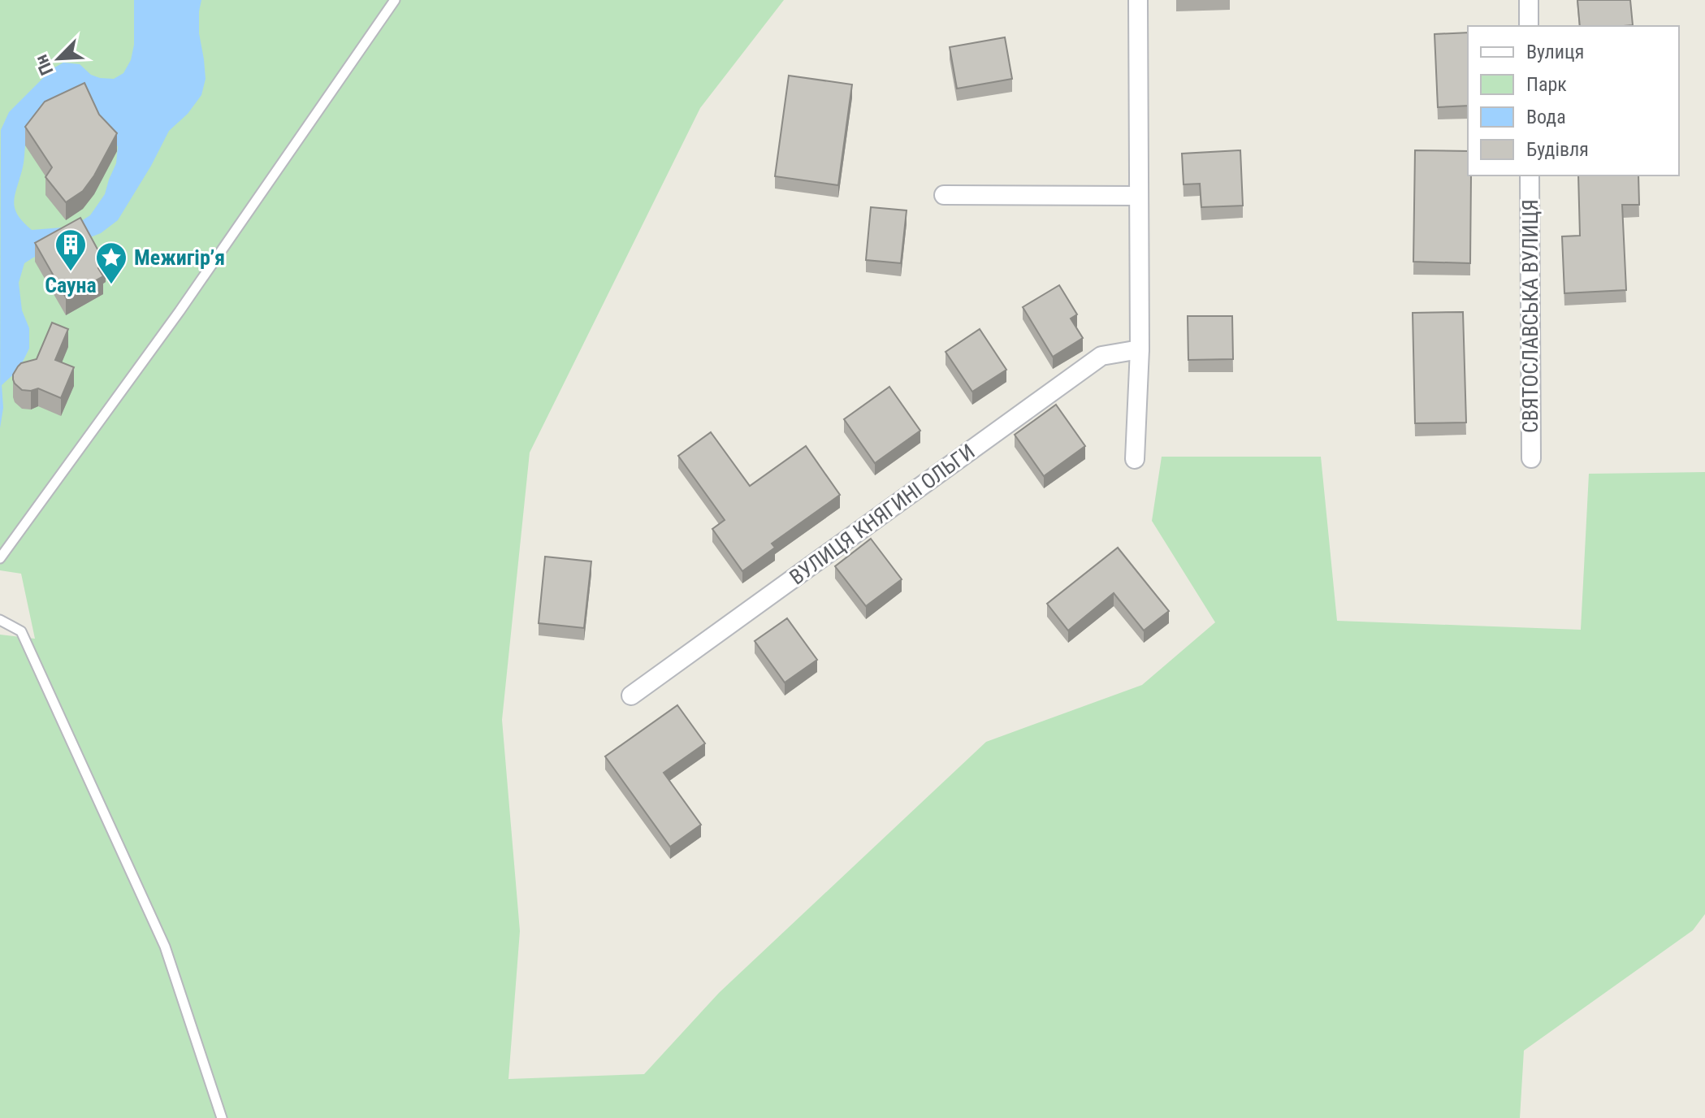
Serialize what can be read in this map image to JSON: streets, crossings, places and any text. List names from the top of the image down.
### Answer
{
  "streets": {
    "street": ["СВЯТОСЛАВСЬКА ВУЛИЦЯ", "ВУЛИЦЯ КНЯГИНІ ОЛЬГИ"]
  },
  "places": {
    "building": ["Сауна"],
    "place": ["Межигір’я"]
  },
  "legend": [
    "Вулиця",
    "Парк",
    "Вода",
    "Будівля"
  ],
  "north": "bottom left"
}
